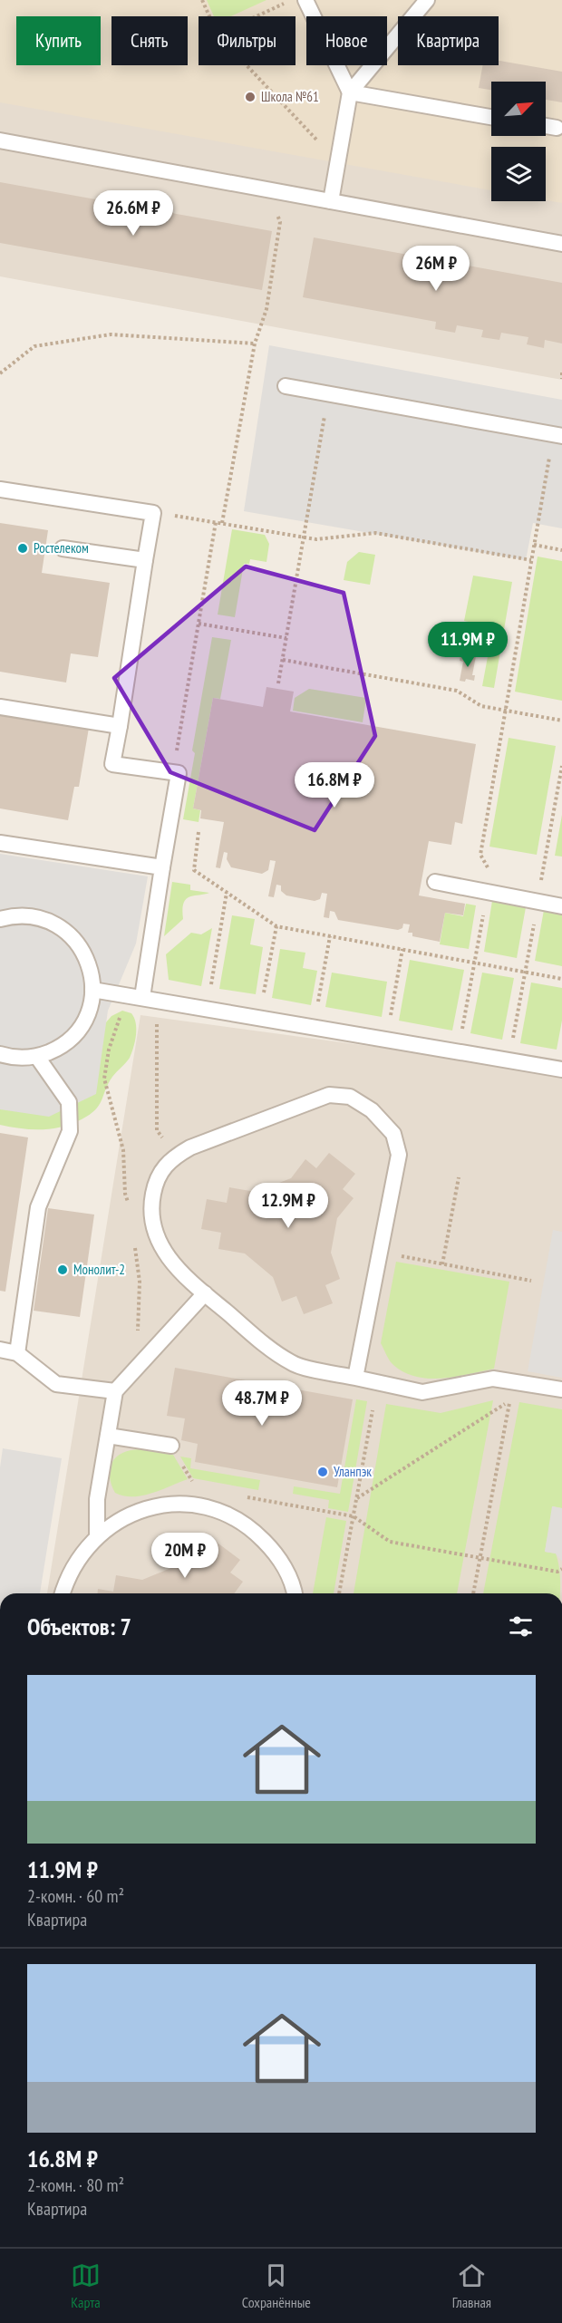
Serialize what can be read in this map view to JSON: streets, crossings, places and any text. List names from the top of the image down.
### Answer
{
  "places": [
    "Школа №61",
    "Ростелеком",
    "Монолит-2",
    "Уланпэк"
  ],
  "north": "top right",
  "page": {
    "chip": [
      "Купить",
      "Снять",
      "Фильтры",
      "Новое",
      "Квартира"
    ],
    "price": [
      "26.6M ₽",
      "26M ₽",
      "11.9M ₽",
      "16.8M ₽",
      "12.9M ₽",
      "48.7M ₽",
      "20M ₽"
    ],
    "heading": "Объектов: 7",
    "list": [
      {
        "name": "11.9M ₽",
        "note": "2-комн. · 60 m² · Квартира"
      },
      {
        "name": "16.8M ₽",
        "note": "2-комн. · 80 m² · Квартира"
      }
    ],
    "tabs": ["Карта", "Сохранённые", "Главная"]
  }
}
